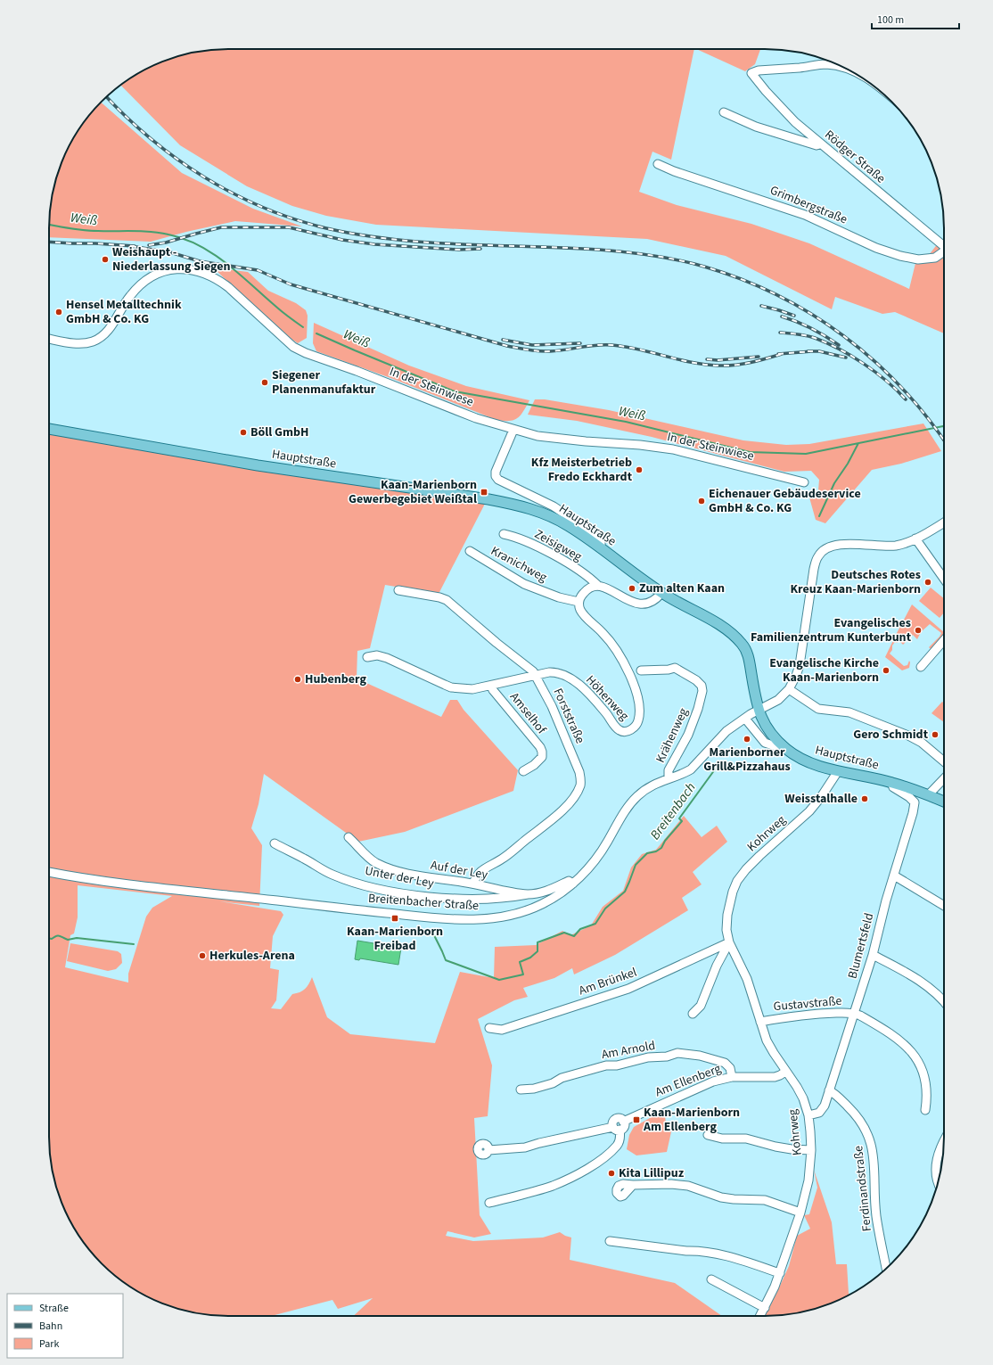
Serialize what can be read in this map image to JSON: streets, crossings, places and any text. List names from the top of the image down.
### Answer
{
  "streets": {
    "main road": ["Hauptstraße"],
    "street": [
      "Rödger Straße",
      "Grimbergstraße",
      "In der Steinwiese",
      "Zeisigweg",
      "Kranichweg",
      "Höhenweg",
      "Amselhof",
      "Forststraße",
      "Krähenweg",
      "Kohrweg",
      "Auf der Ley",
      "Unter der Ley",
      "Breitenbacher Straße",
      "Blumertsfeld",
      "Am Brünkel",
      "Gustavstraße",
      "Am Arnold",
      "Am Ellenberg",
      "Ferdinandstraße"
    ]
  },
  "crossings": [
    ["Hauptstraße", "Kohrweg"],
    ["Hauptstraße", "Breitenbacher Straße"],
    ["Hauptstraße", "Blumertsfeld"],
    ["Kranichweg", "Höhenweg"],
    ["Höhenweg", "Amselhof"],
    ["Höhenweg", "Forststraße"],
    ["Forststraße", "Auf der Ley"],
    ["Krähenweg", "Breitenbacher Straße"],
    ["Kohrweg", "Blumertsfeld"],
    ["Kohrweg", "Am Brünkel"],
    ["Kohrweg", "Gustavstraße"],
    ["Kohrweg", "Am Ellenberg"],
    ["Auf der Ley", "Unter der Ley"],
    ["Auf der Ley", "Breitenbacher Straße"],
    ["Blumertsfeld", "Gustavstraße"],
    ["Blumertsfeld", "Ferdinandstraße"],
    ["Am Arnold", "Am Ellenberg"]
  ],
  "water": ["Weiß", "Breitenbach"],
  "places": {
    "other": [
      "Weishaupt - Niederlassung Siegen",
      "Hensel Metalltechnik GmbH & Co. KG",
      "Siegener Planenmanufaktur",
      "Böll GmbH",
      "Kfz Meisterbetrieb Fredo Eckhardt",
      "Eichenauer Gebäudeservice GmbH & Co. KG",
      "Deutsches Rotes Kreuz Kaan-Marienborn",
      "Zum alten Kaan",
      "Evangelisches Familienzentrum Kunterbunt",
      "Evangelische Kirche Kaan-Marienborn",
      "Hubenberg",
      "Gero Schmidt",
      "Marienborner Grill&Pizzahaus",
      "Weisstalhalle",
      "Herkules-Arena",
      "Kita Lillipuz"
    ],
    "transit": ["Kaan-Marienborn Gewerbegebiet Weißtal", "Kaan-Marienborn Freibad", "Kaan-Marienborn Am Ellenberg"]
  },
  "legend": ["Straße", "Bahn", "Park"],
  "scale_bar": "100 m"
}
